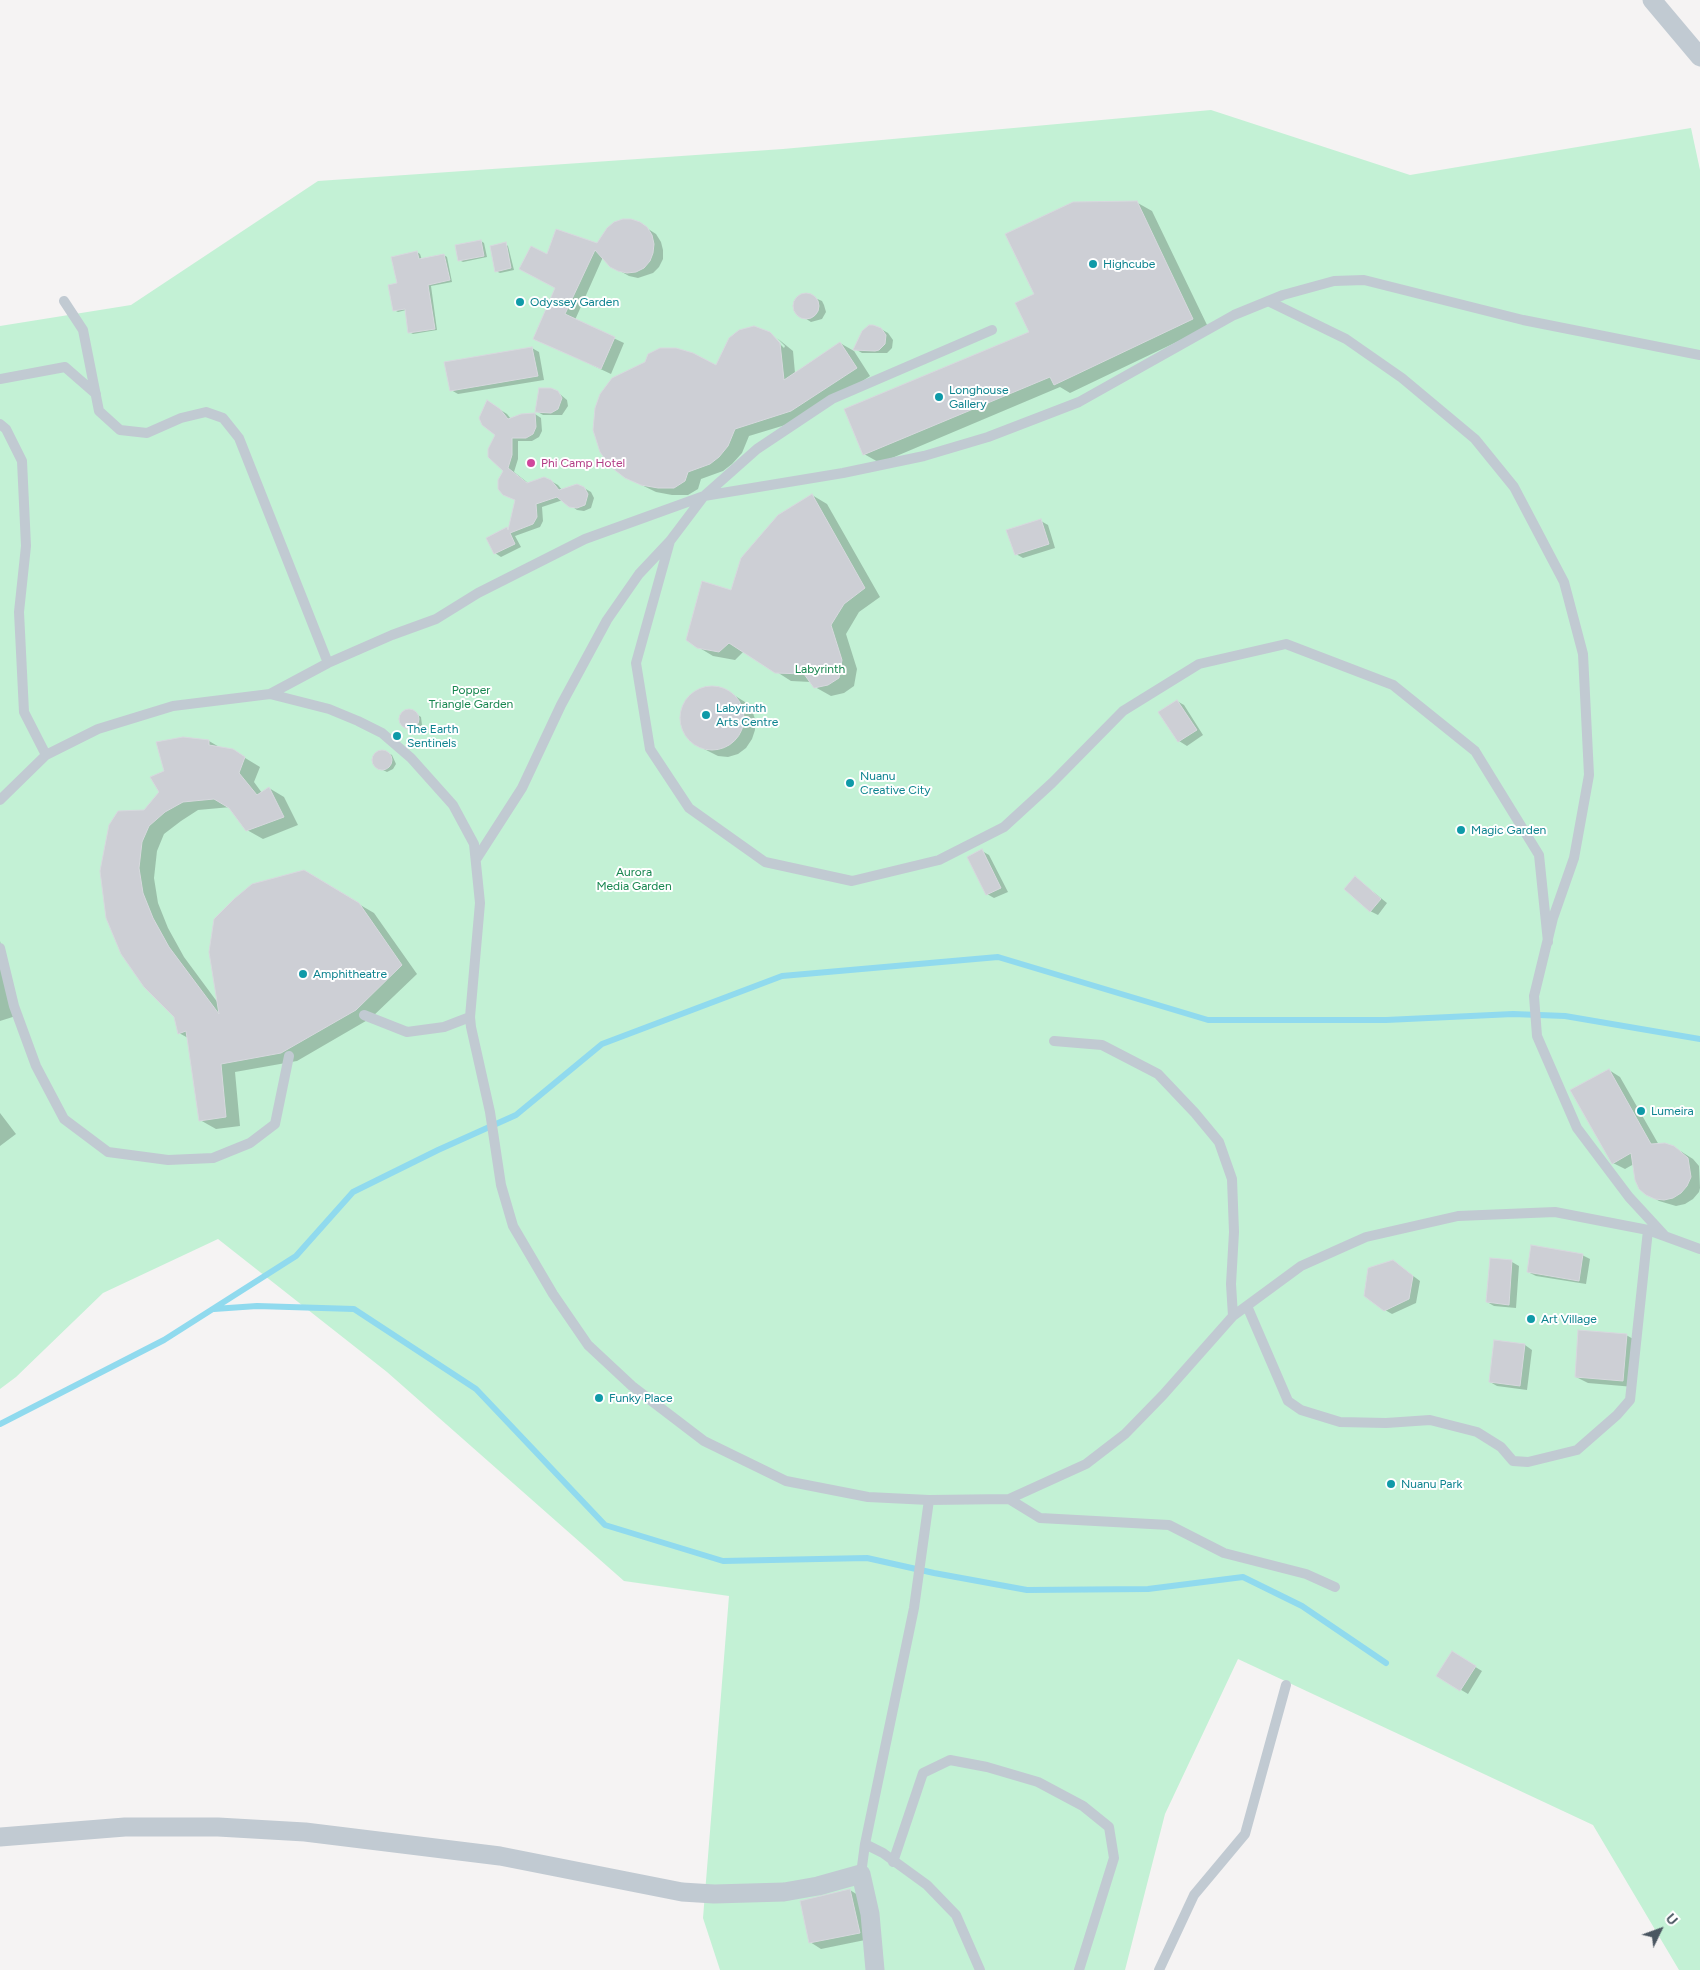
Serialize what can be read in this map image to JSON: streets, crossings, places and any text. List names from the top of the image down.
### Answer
{
  "parks": ["Labyrinth", "Popper Triangle Garden", "Aurora Media Garden"],
  "places": [
    "Highcube",
    "Odyssey Garden",
    "Longhouse Gallery",
    "Phi Camp Hotel",
    "Labyrinth Arts Centre",
    "The Earth Sentinels",
    "Nuanu Creative City",
    "Magic Garden",
    "Amphitheatre",
    "Lumeira",
    "Art Village",
    "Funky Place",
    "Nuanu Park"
  ],
  "north": "top right"
}
